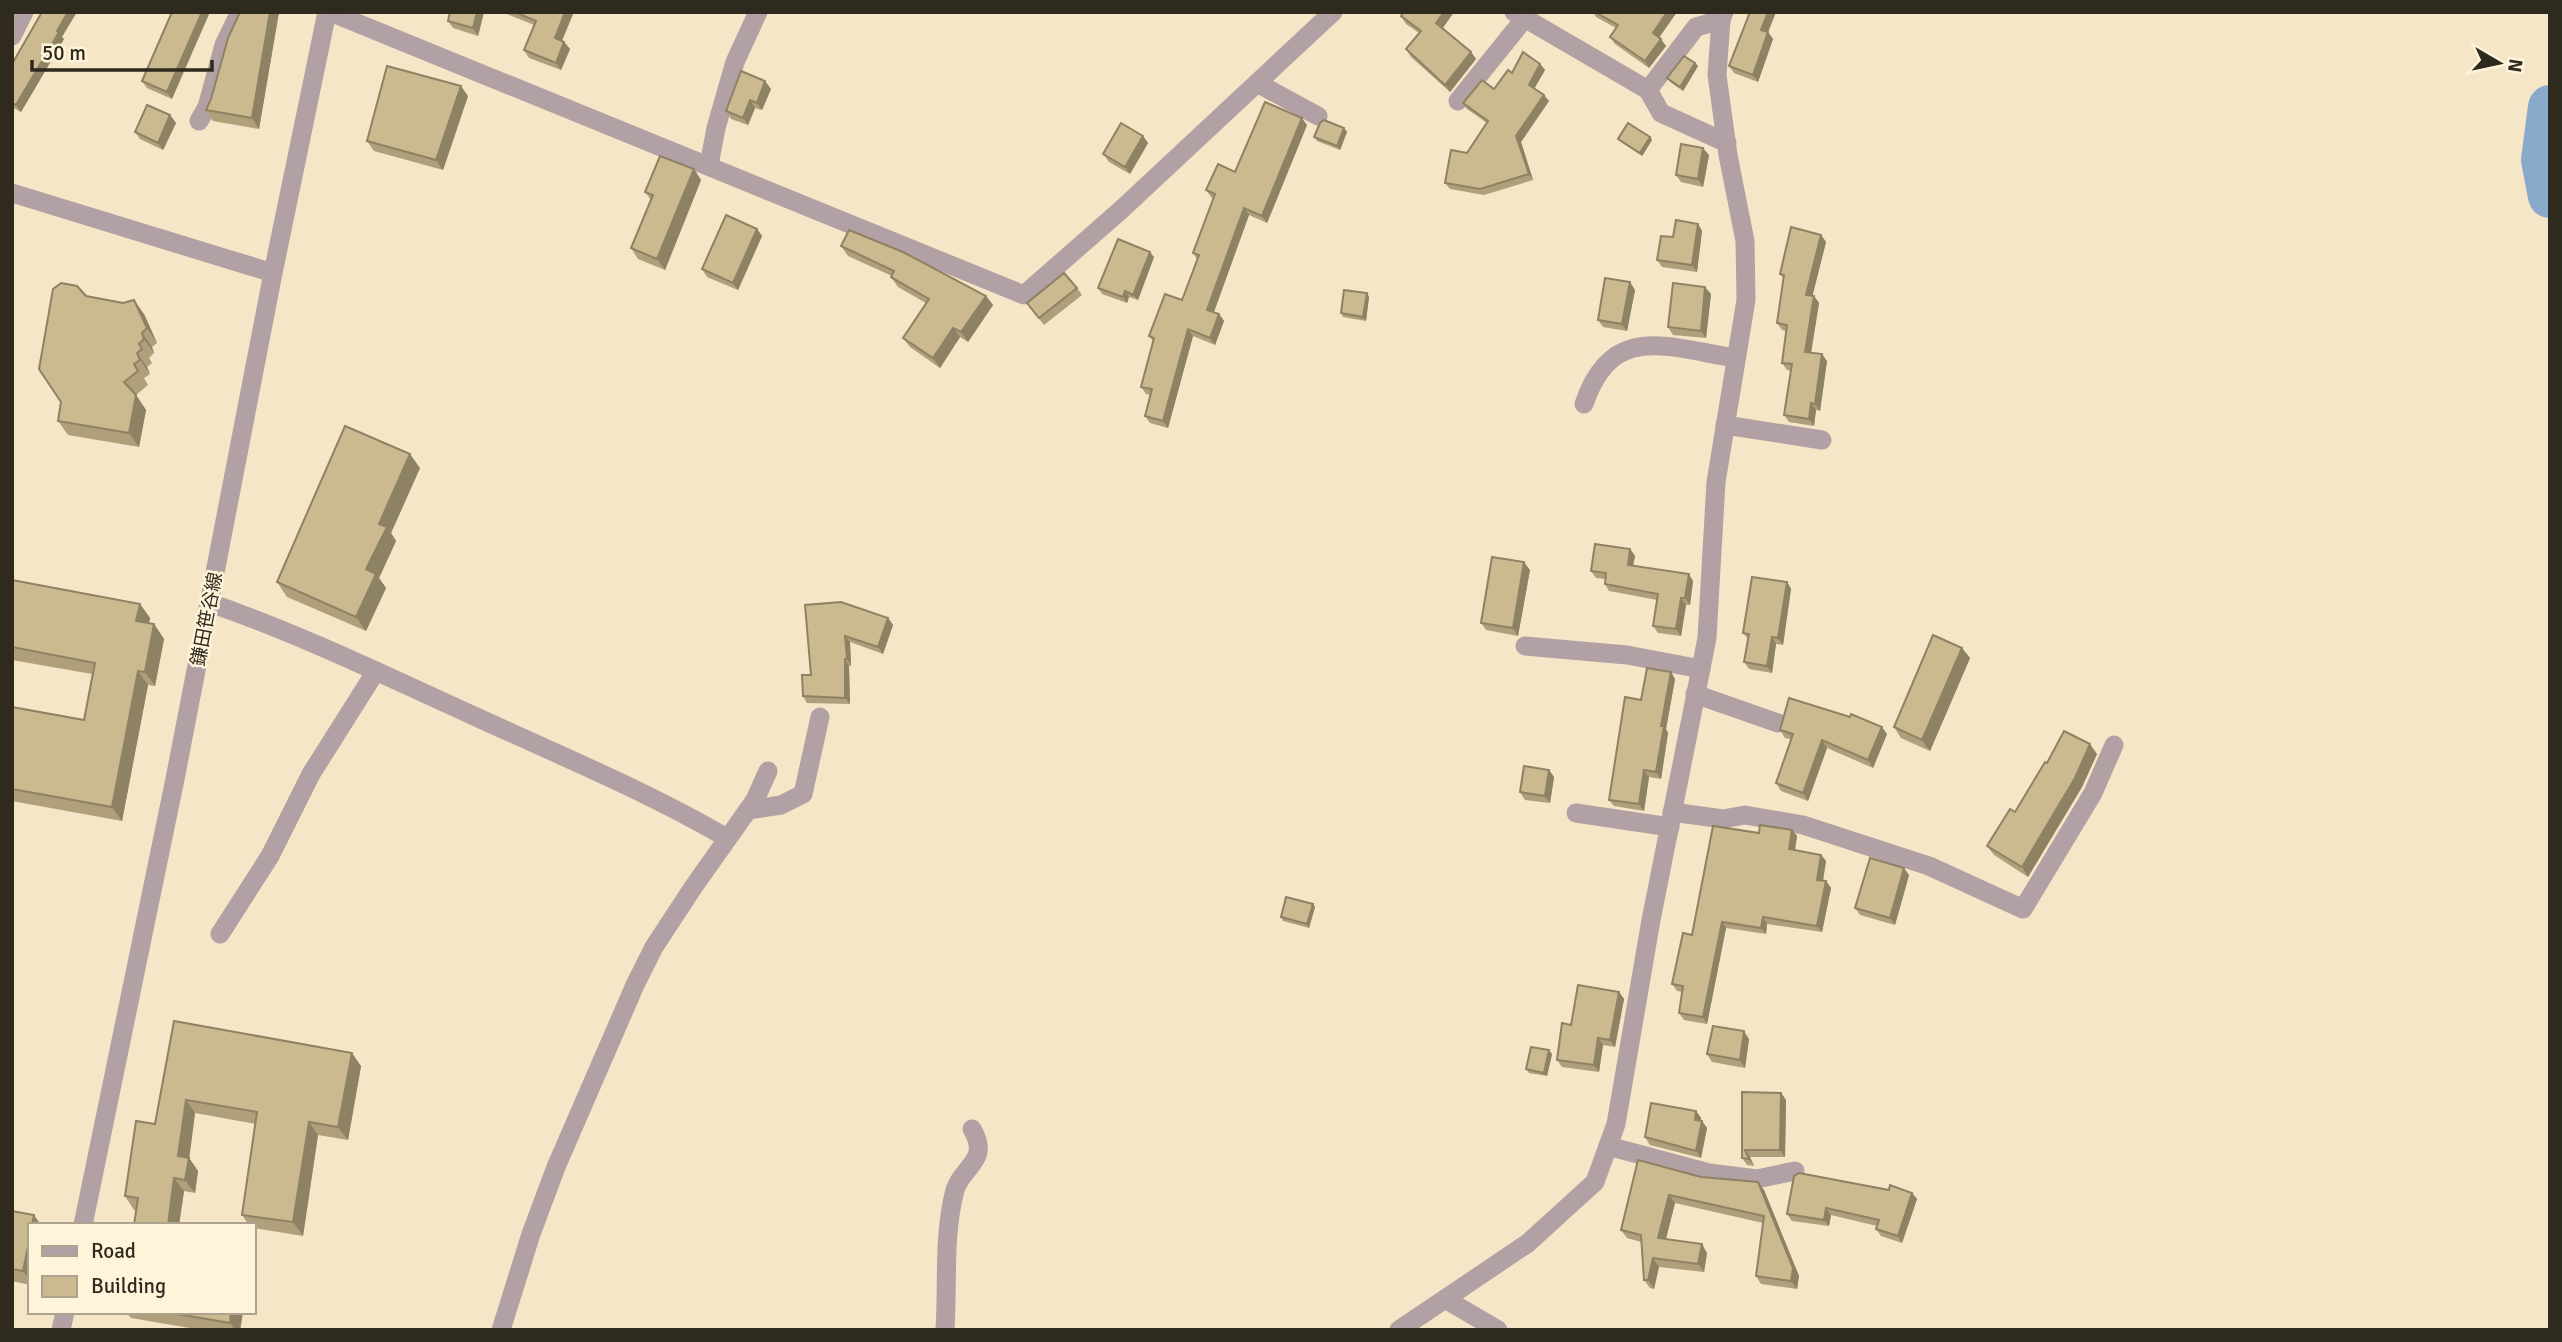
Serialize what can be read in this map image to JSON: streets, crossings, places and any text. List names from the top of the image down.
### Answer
{
  "streets": {
    "street": ["鎌田笹谷線"]
  },
  "legend": ["Road", "Building"],
  "scale_bar": "50 m",
  "north": "right"
}
